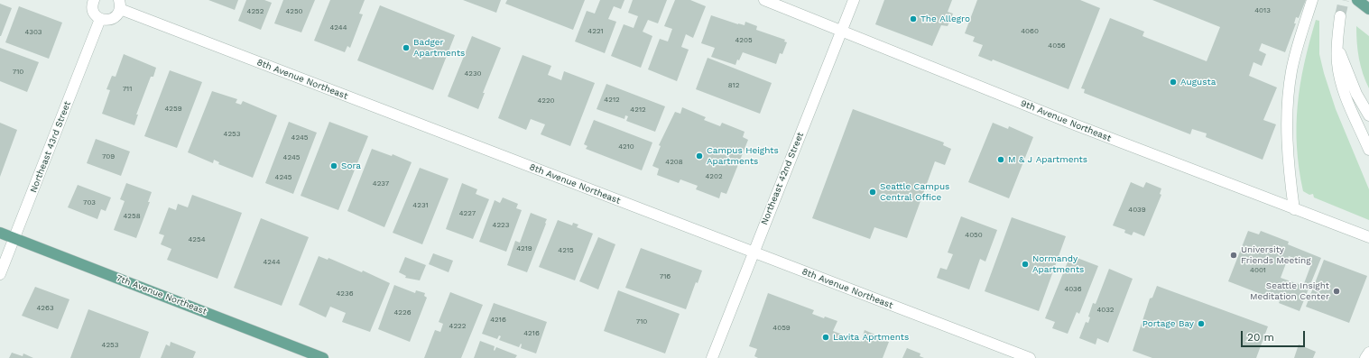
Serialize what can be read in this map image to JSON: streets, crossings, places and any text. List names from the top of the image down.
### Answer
{
  "streets": {
    "main road": ["7th Avenue Northeast"],
    "street": [
      "8th Avenue Northeast",
      "9th Avenue Northeast",
      "Northeast 43rd Street",
      "Northeast 42nd Street"
    ]
  },
  "crossings": [
    ["8th Avenue Northeast", "Northeast 42nd Street"],
    ["9th Avenue Northeast", "Northeast 42nd Street"],
    ["Northeast 43rd Street", "7th Avenue Northeast"]
  ],
  "places": [
    "The Allegro",
    "Badger Apartments",
    "Augusta",
    "Campus Heights Apartments",
    "M & J Apartments",
    "Sora",
    "Seattle Campus Central Office",
    "University Friends Meeting",
    "Normandy Apartments",
    "Seattle Insight Meditation Center",
    "Portage Bay",
    "Lavita Aprtments"
  ],
  "house_numbers": [
    "4013",
    "4252",
    "4250",
    "4244",
    "4221",
    "4060",
    "4303",
    "4205",
    "4056",
    "710",
    "4230",
    "812",
    "711",
    "4212",
    "4220",
    "4259",
    "4212",
    "4253",
    "4245",
    "4210",
    "709",
    "4245",
    "4208",
    "4202",
    "4245",
    "4237",
    "703",
    "4231",
    "4039",
    "4227",
    "4258",
    "4223",
    "4050",
    "4254",
    "4219",
    "4215",
    "4244",
    "4001",
    "716",
    "4036",
    "4236",
    "4263",
    "4032",
    "4226",
    "4216",
    "710",
    "4222",
    "4059",
    "4216",
    "4253"
  ],
  "scale_bar": "20 m"
}
